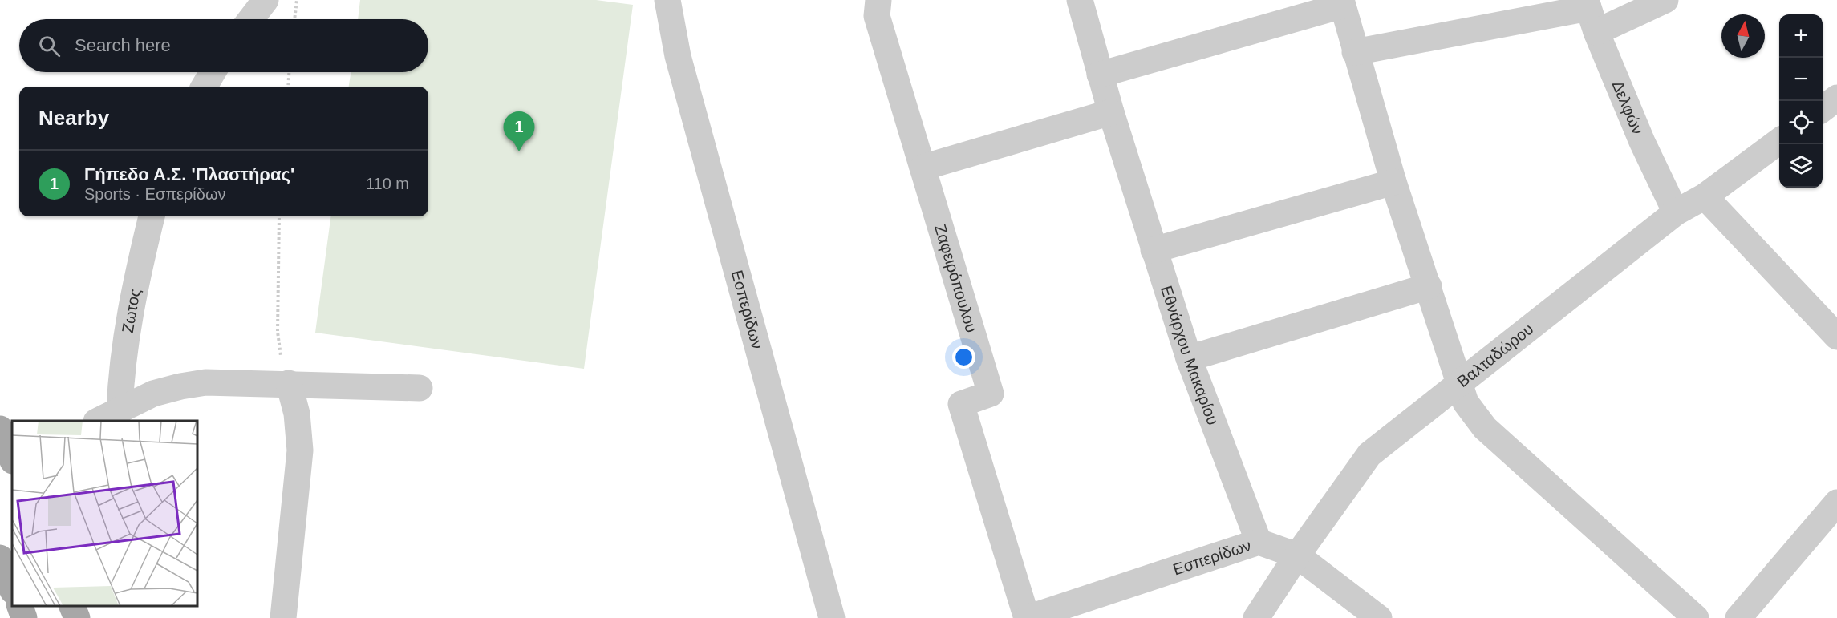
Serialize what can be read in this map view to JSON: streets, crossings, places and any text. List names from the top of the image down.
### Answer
{
  "streets": {
    "street": [
      "Δελφών",
      "Ζαφειρόπουλου",
      "Εσπερίδων",
      "Ζωτος",
      "Εθνάρχου Μακαρίου",
      "Βαλταδώρου"
    ]
  },
  "crossings": [
    ["Δελφών", "Βαλταδώρου"],
    ["Ζαφειρόπουλου", "Εσπερίδων"],
    ["Εσπερίδων", "Εθνάρχου Μακαρίου"],
    ["Εσπερίδων", "Βαλταδώρου"]
  ],
  "north": "top",
  "page": {
    "map_buttons": ["+", "−"],
    "search": "Search here",
    "heading": "Nearby",
    "pins": "1",
    "list": [
      {
        "mark": "1",
        "name": "Γήπεδο Α.Σ. 'Πλαστήρας'",
        "note": "Sports · Εσπερίδων",
        "value": "110 m"
      }
    ]
  }
}
